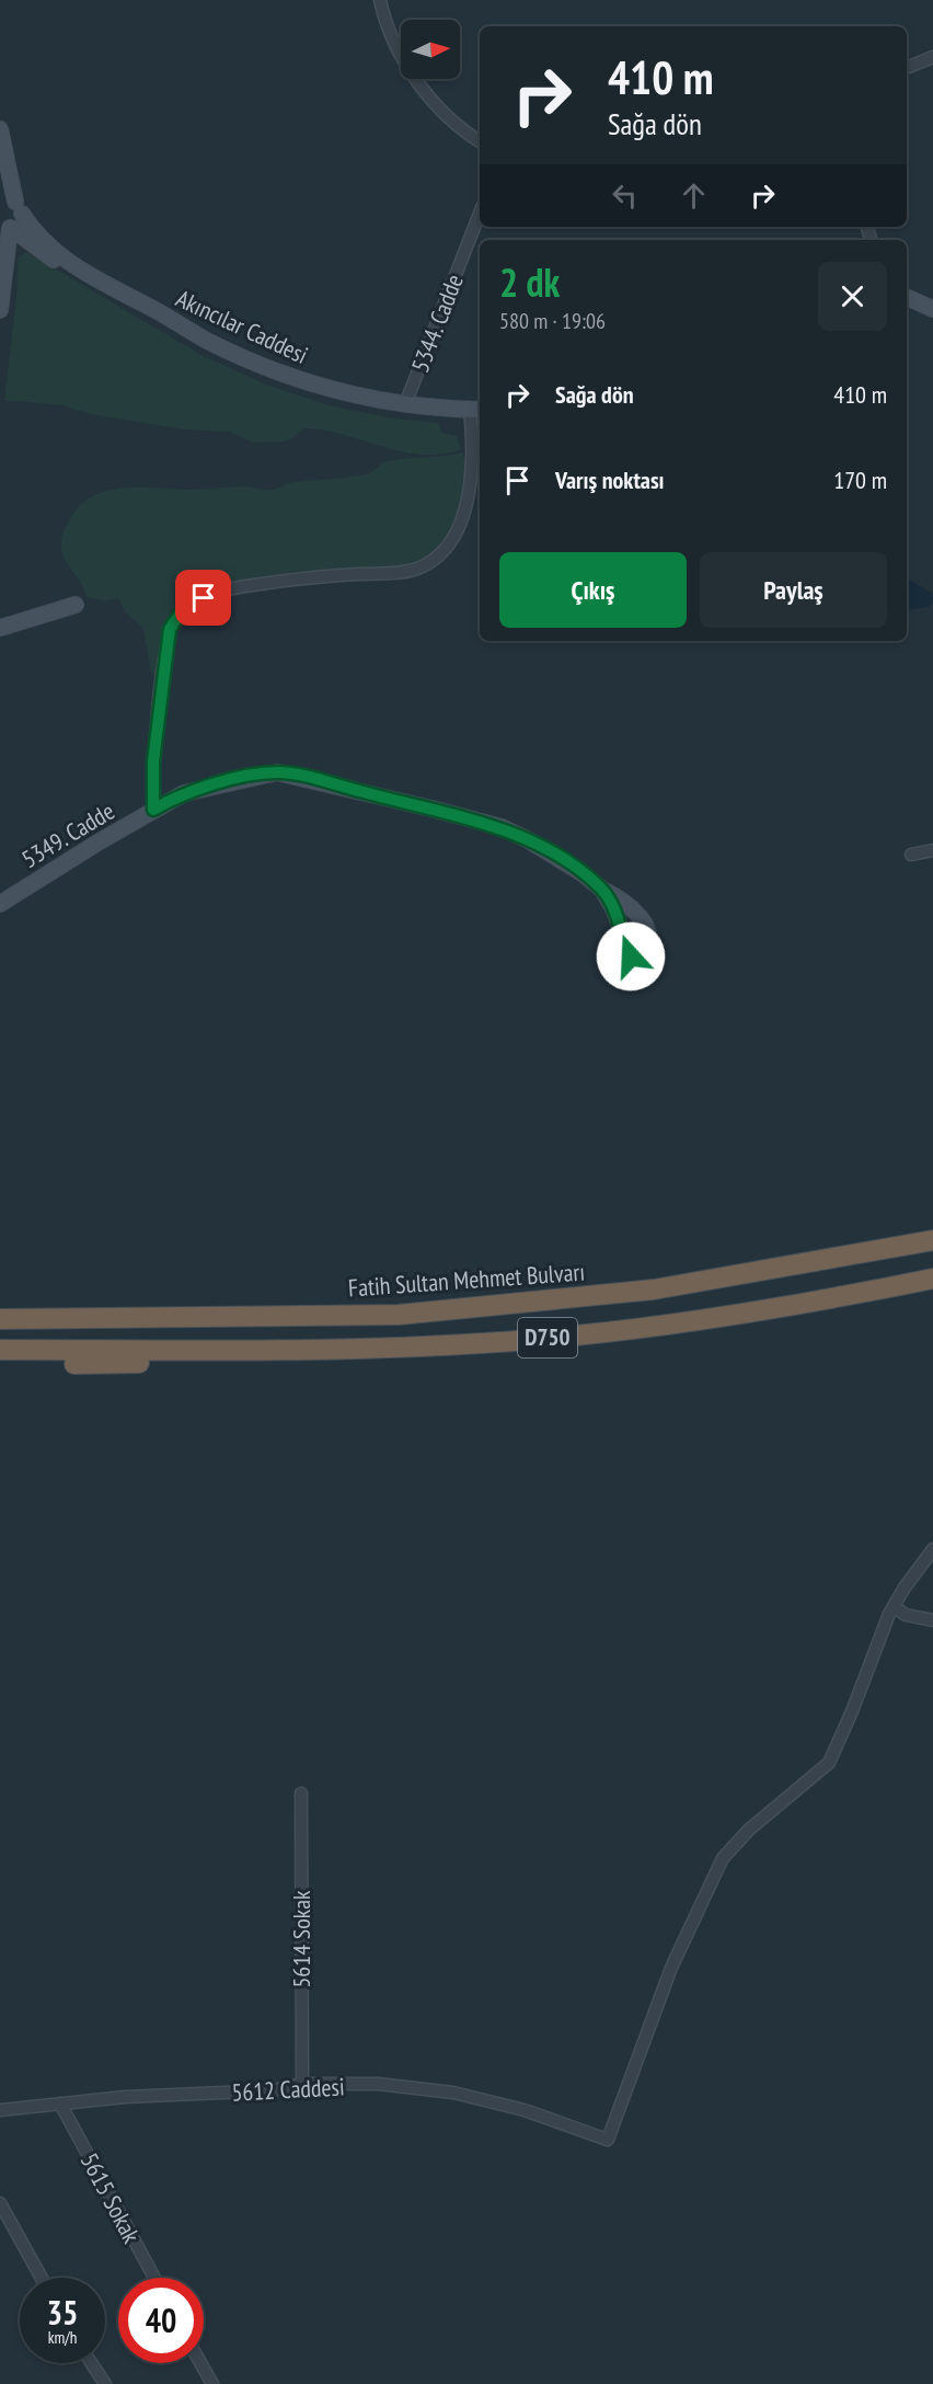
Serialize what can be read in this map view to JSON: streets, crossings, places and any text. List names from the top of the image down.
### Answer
{
  "streets": {
    "highway": ["Fatih Sultan Mehmet Bulvarı", "D750"],
    "street": [
      "5344. Cadde",
      "Akıncılar Caddesi",
      "5349. Cadde",
      "5614 Sokak",
      "5612 Caddesi",
      "5615 Sokak"
    ]
  },
  "crossings": [
    ["5344. Cadde", "Akıncılar Caddesi"],
    ["5614 Sokak", "5612 Caddesi"],
    ["5612 Caddesi", "5615 Sokak"]
  ],
  "north": "right",
  "page": {
    "turn": ["410 m", "Sağa dön"],
    "heading": ["2 dk", "580 m · 19:06"],
    "list": [
      {
        "name": "Sağa dön",
        "value": "410 m"
      },
      {
        "name": "Varış noktası",
        "value": "170 m"
      }
    ],
    "buttons": ["Çıkış", "Paylaş"],
    "speed": "35 km/h",
    "limit": "40"
  }
}
